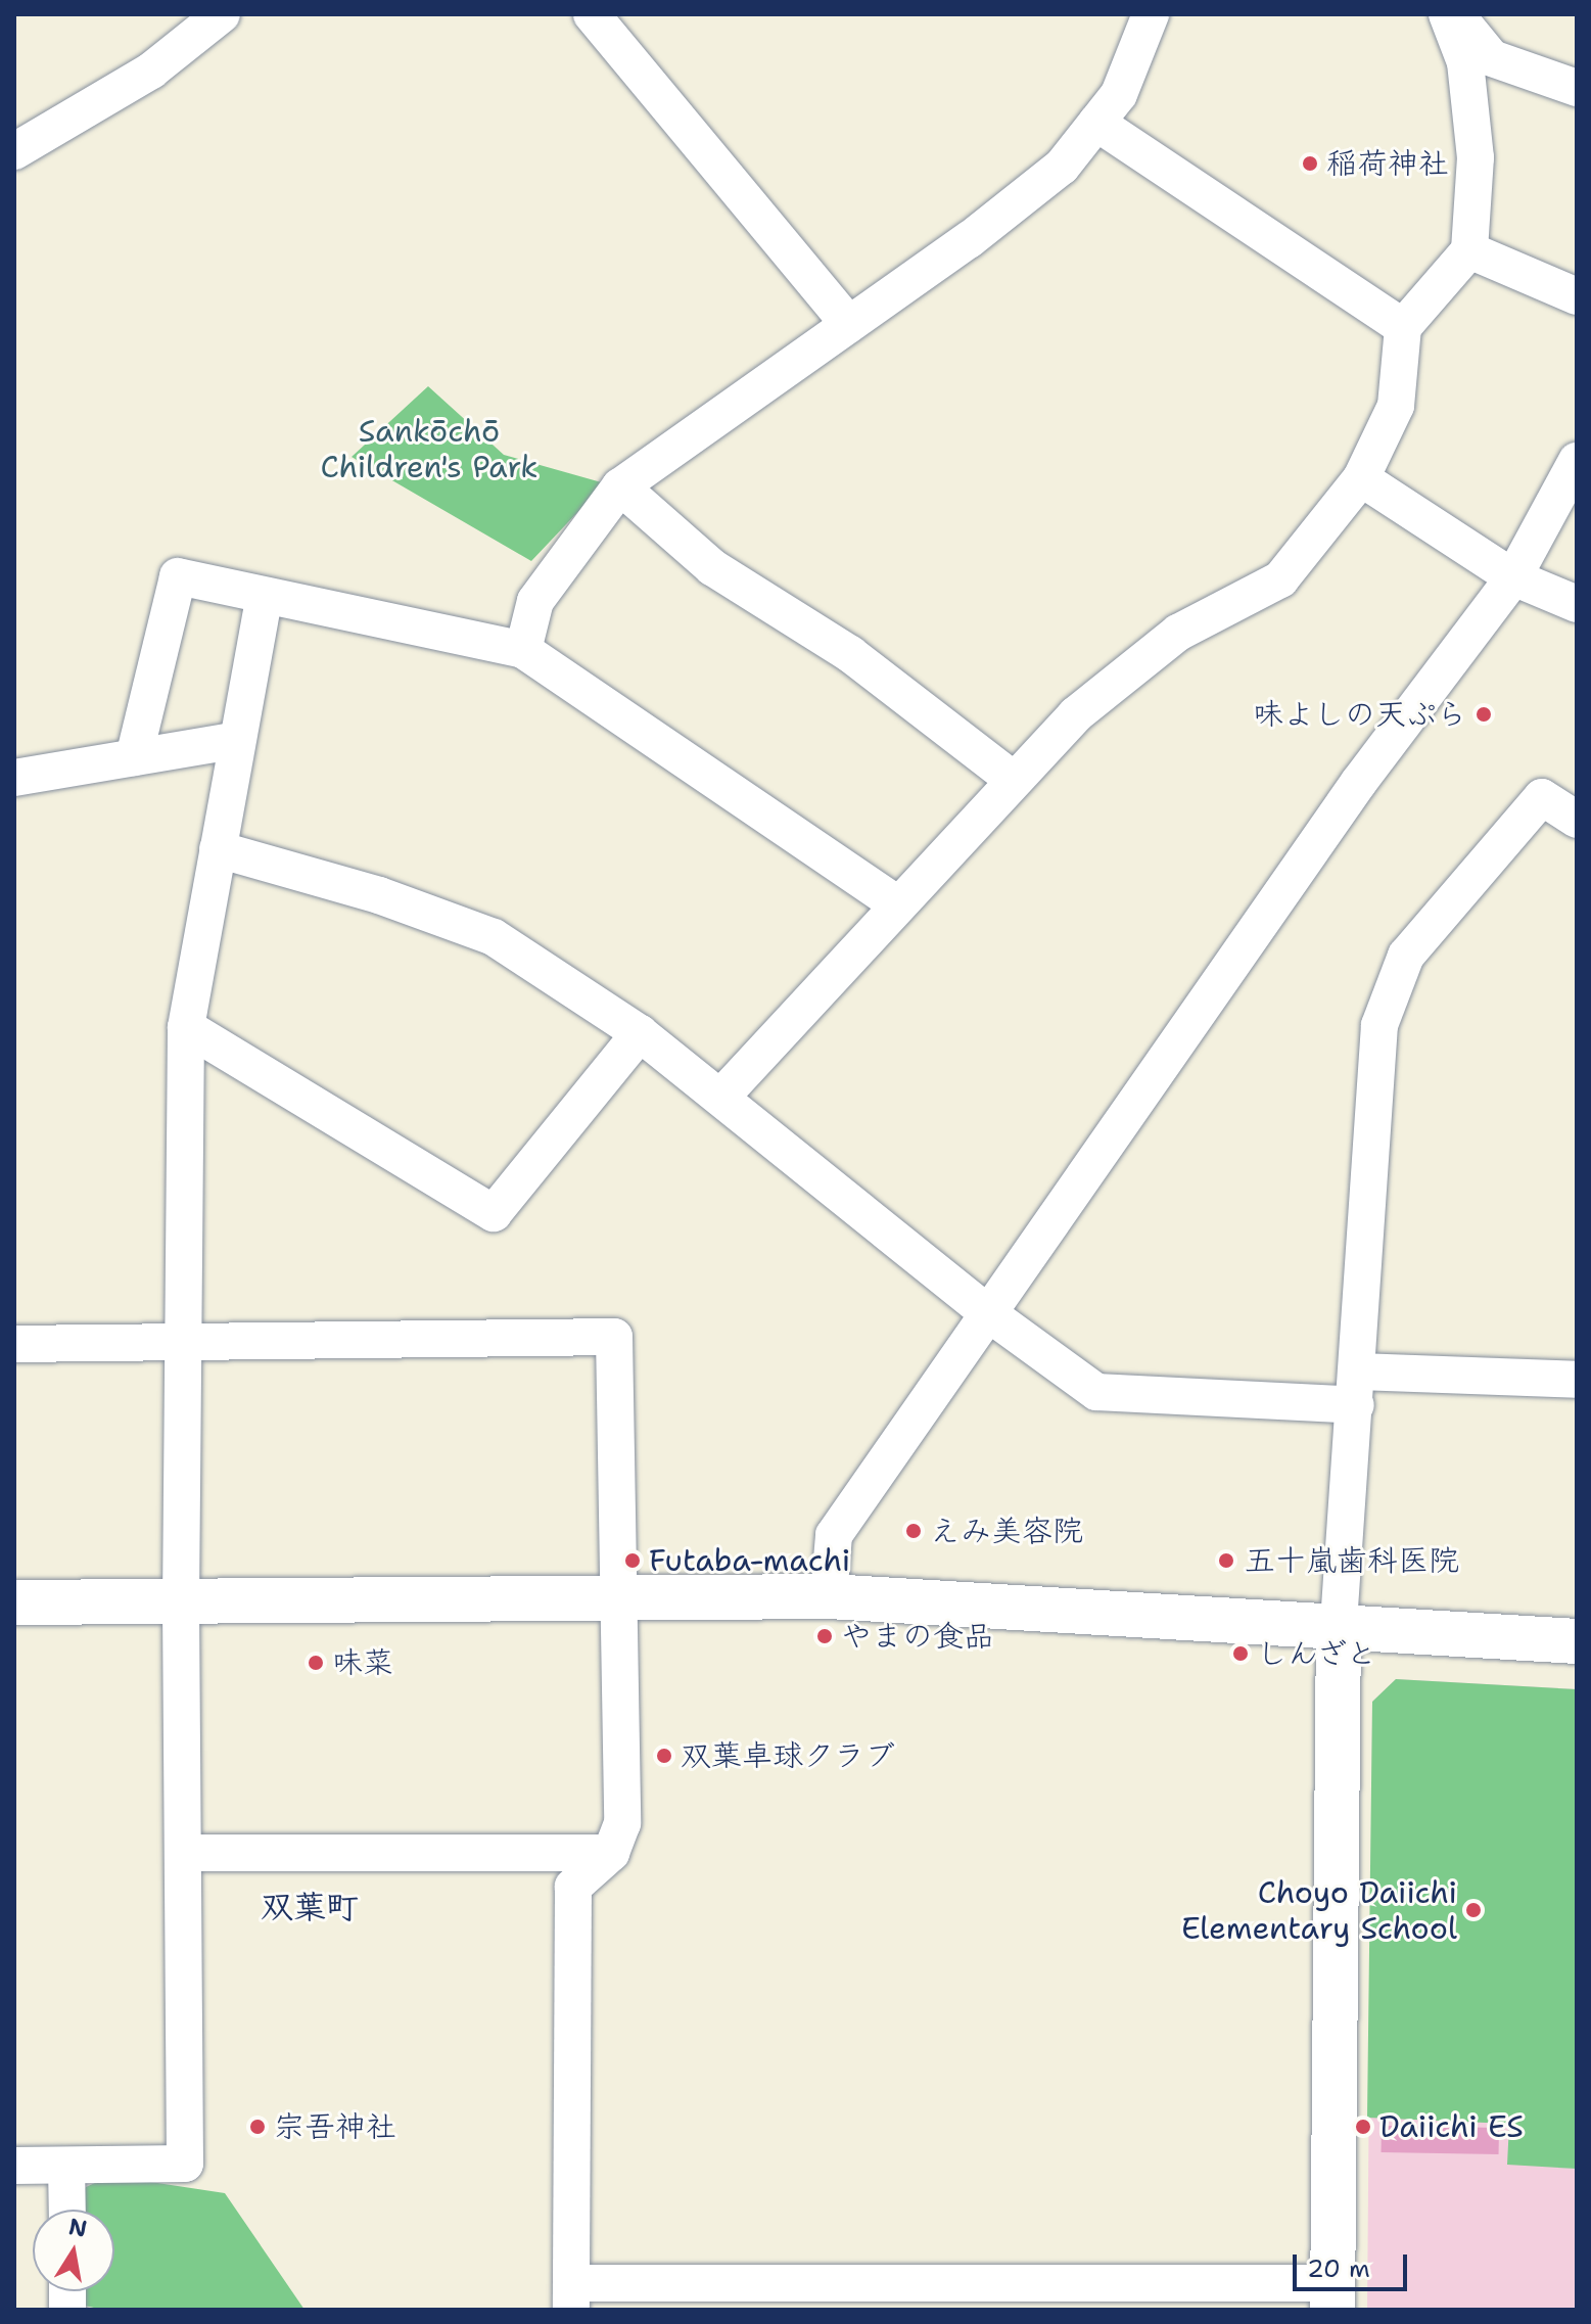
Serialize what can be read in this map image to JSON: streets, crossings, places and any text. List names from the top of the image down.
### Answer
{
  "districts": ["双葉町"],
  "parks": ["Sankōchō Children's Park"],
  "places": [
    "稲荷神社",
    "味よしの天ぷら",
    "えみ美容院",
    "Futaba-machi",
    "五十嵐歯科医院",
    "やまの食品",
    "しんざと",
    "味菜",
    "双葉卓球クラブ",
    "Choyo Daiichi Elementary School",
    "宗吾神社",
    "Daiichi ES"
  ],
  "scale_bar": "20 m",
  "north": "top"
}
